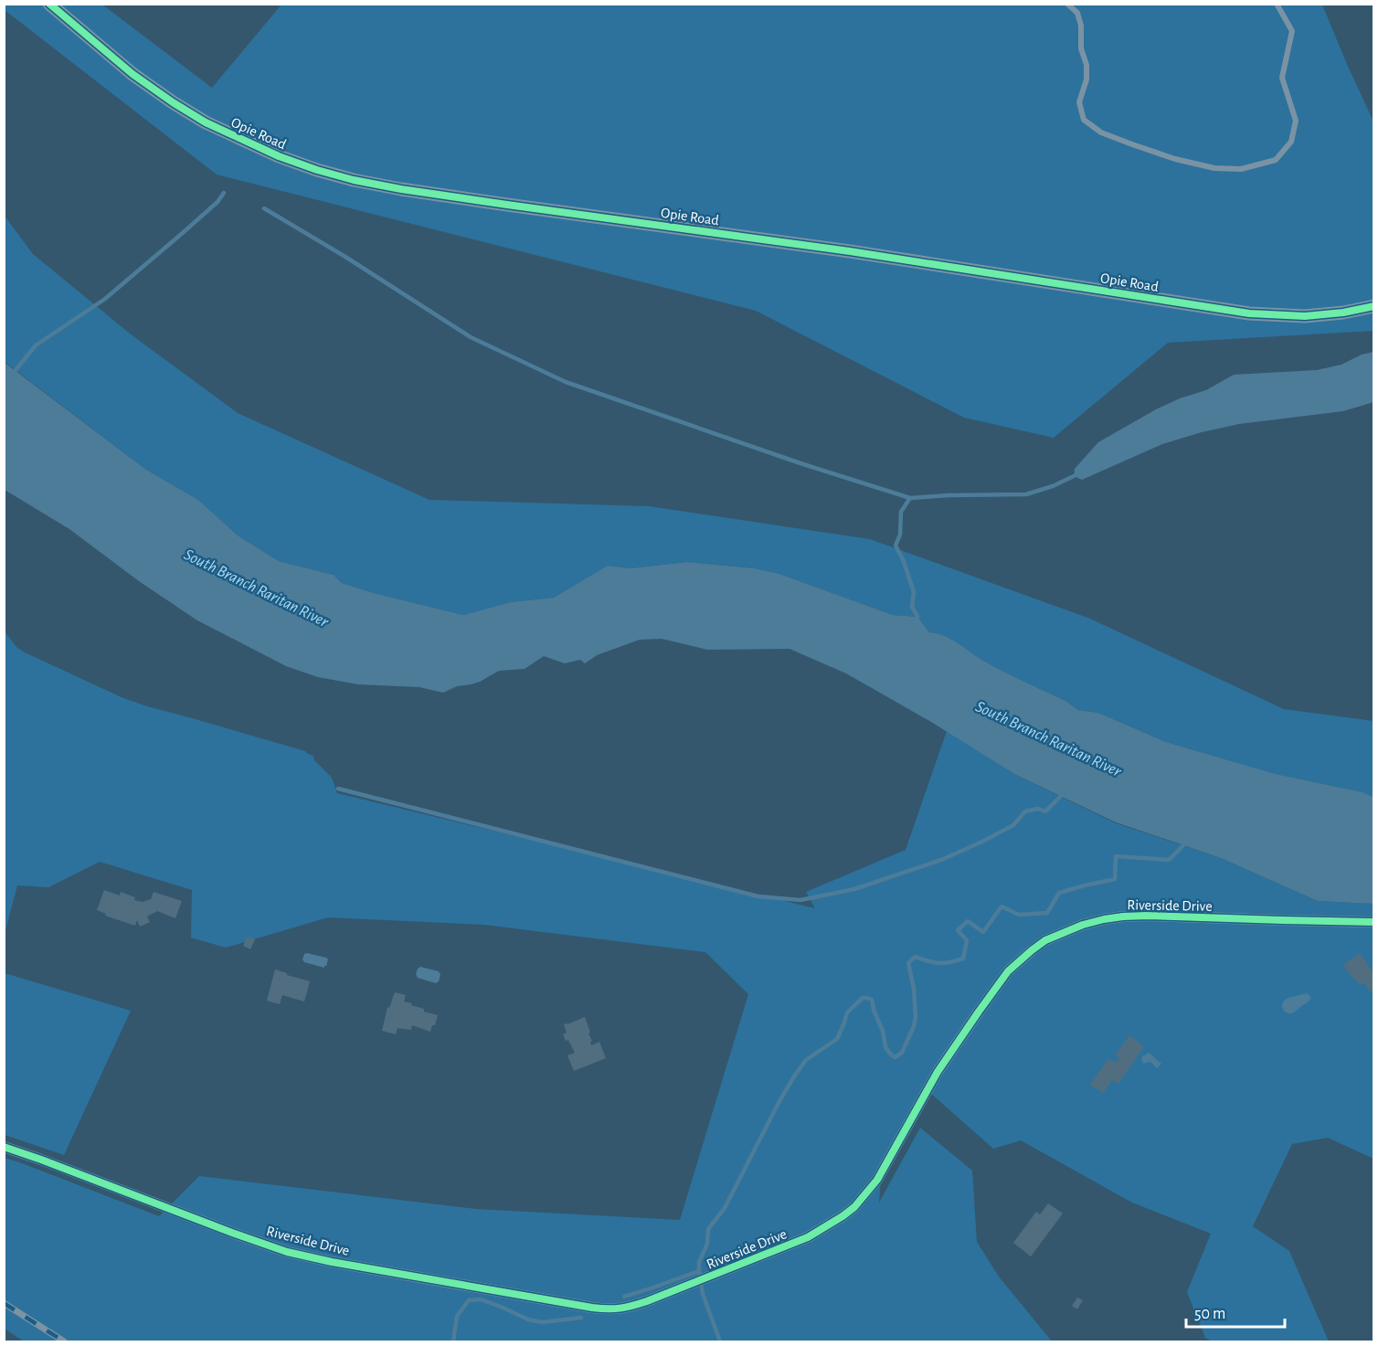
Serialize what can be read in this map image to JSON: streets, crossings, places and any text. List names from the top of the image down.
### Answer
{
  "streets": {
    "street": ["Opie Road", "Riverside Drive"]
  },
  "water": ["South Branch Raritan River"],
  "scale_bar": "50 m"
}
